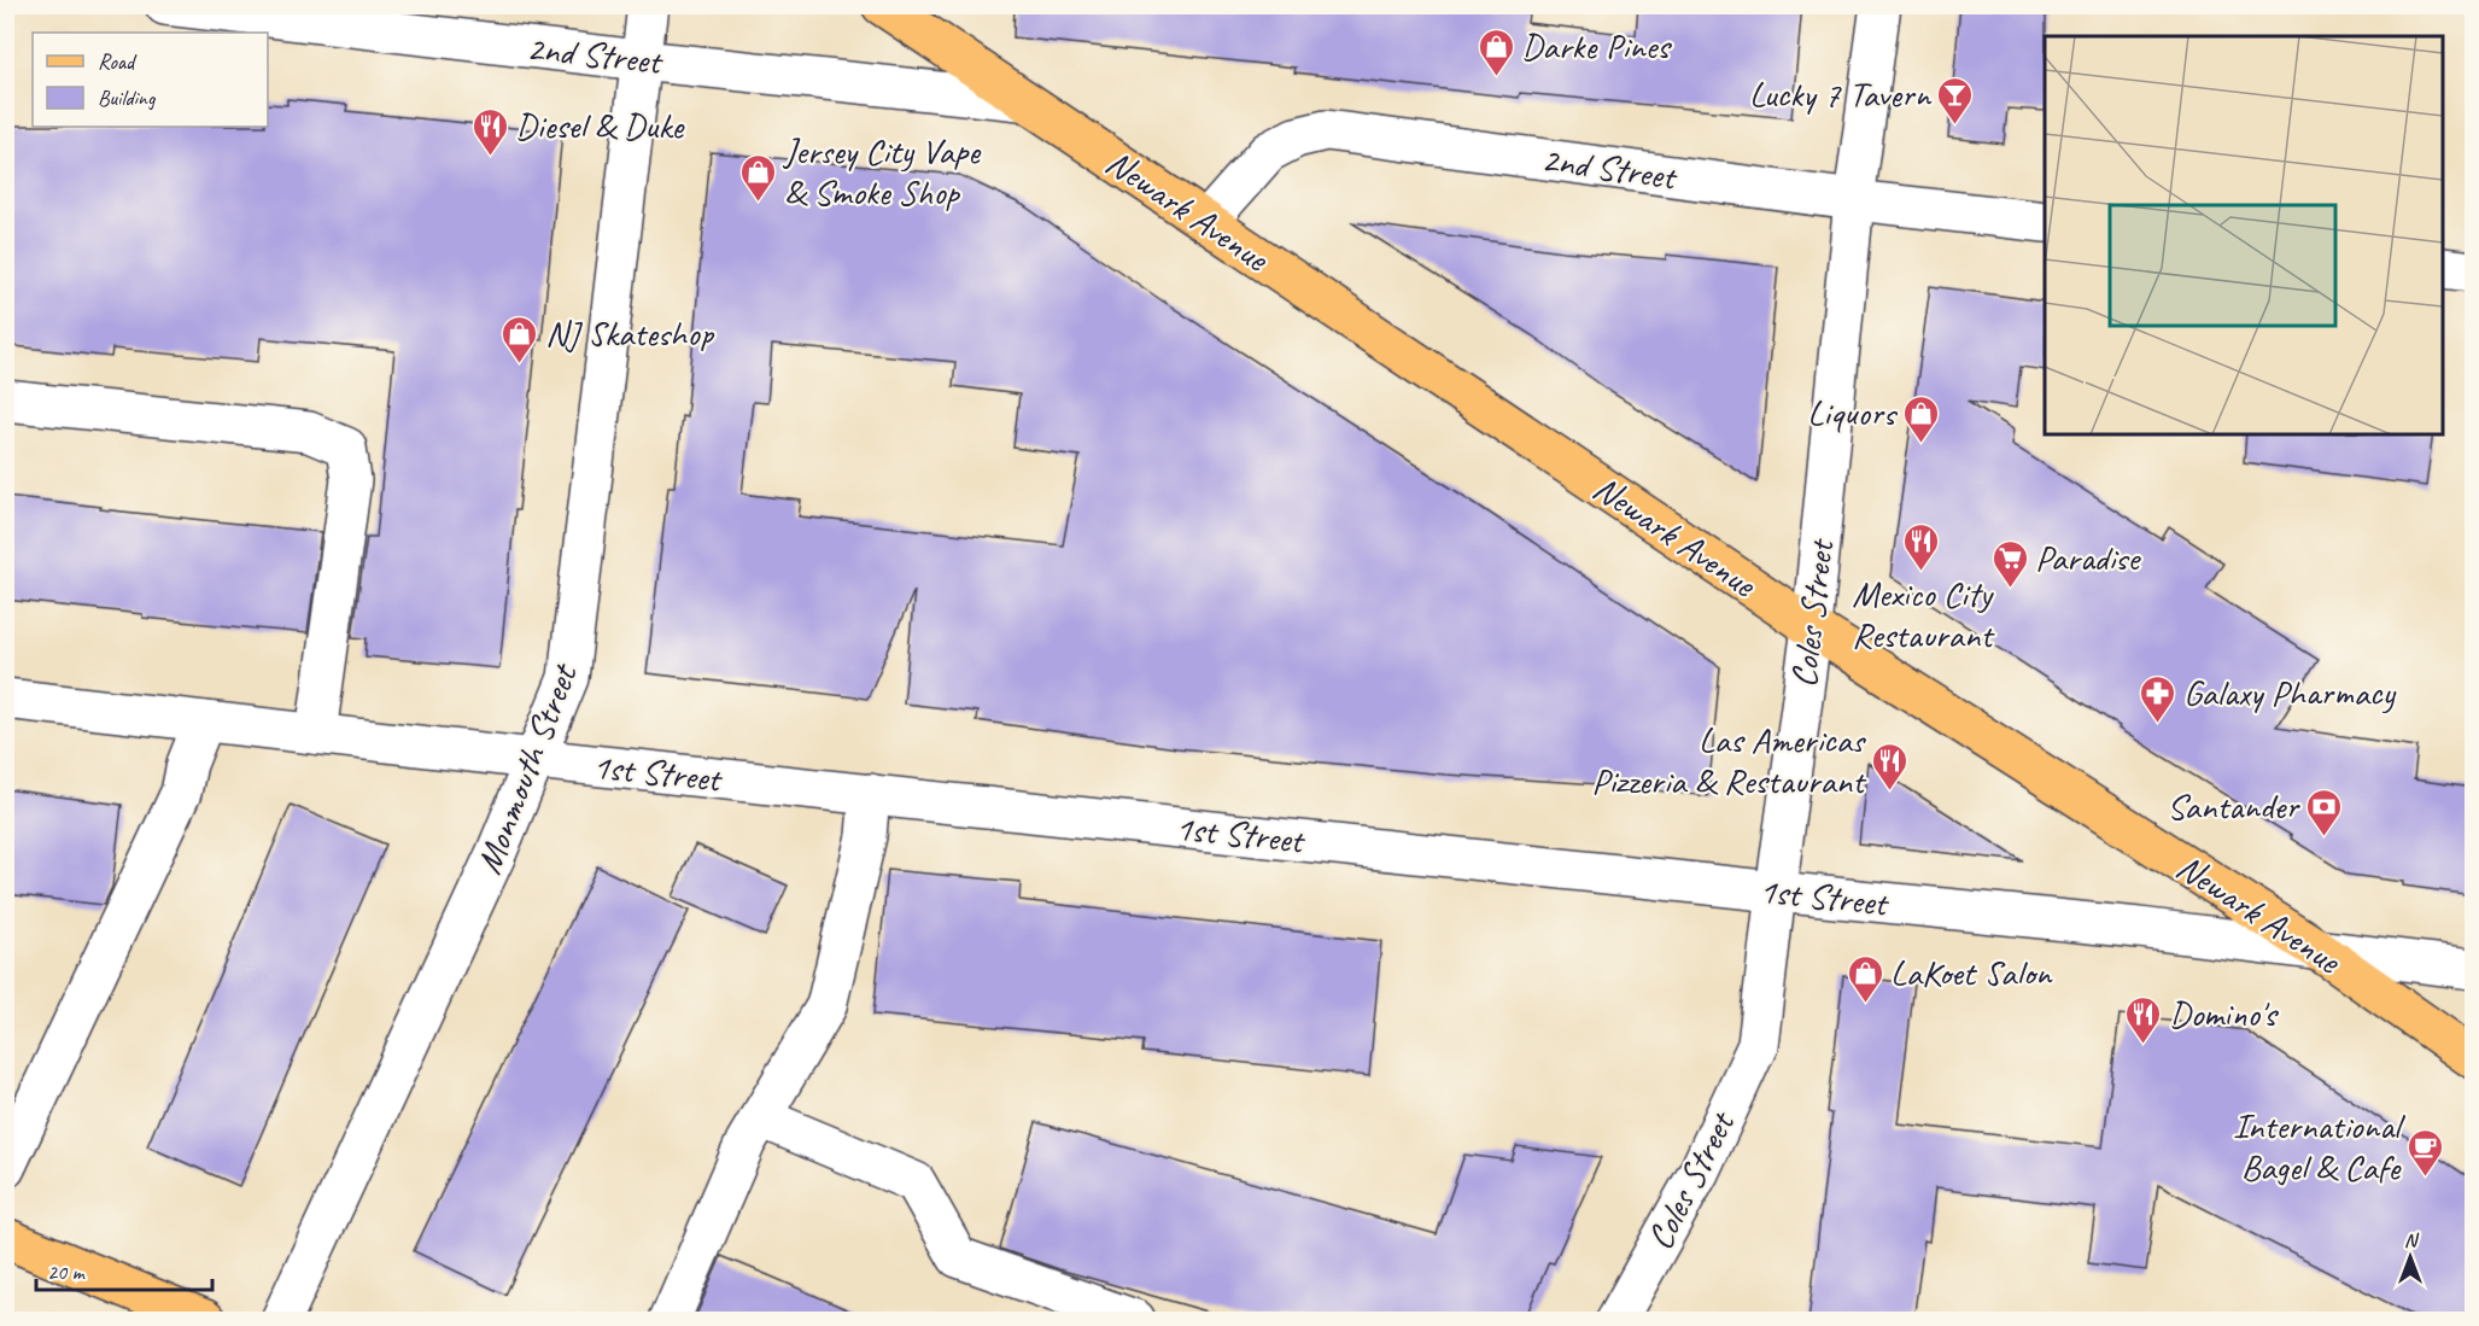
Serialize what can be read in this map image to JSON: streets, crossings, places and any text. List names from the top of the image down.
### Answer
{
  "streets": {
    "main road": ["Newark Avenue"],
    "street": [
      "2nd Street",
      "Coles Street",
      "Monmouth Street",
      "1st Street"
    ]
  },
  "crossings": [
    ["2nd Street", "Newark Avenue"],
    ["2nd Street", "Coles Street"],
    ["2nd Street", "Monmouth Street"],
    ["Newark Avenue", "Coles Street"],
    ["Newark Avenue", "1st Street"],
    ["Coles Street", "1st Street"],
    ["Monmouth Street", "1st Street"]
  ],
  "places": {
    "shop": [
      "Darke Pines",
      "Jersey City Vape & Smoke Shop",
      "NJ Skateshop",
      "Liquors",
      "LaKoet Salon"
    ],
    "bar": ["Lucky 7 Tavern"],
    "restaurant": [
      "Diesel & Duke",
      "Mexico City Restaurant",
      "Las Americas Pizzeria & Restaurant",
      "Domino's"
    ],
    "supermarket": ["Paradise"],
    "pharmacy": ["Galaxy Pharmacy"],
    "bank": ["Santander"],
    "cafe": ["International Bagel & Cafe"]
  },
  "legend": ["Road", "Building"],
  "scale_bar": "20 m",
  "north": "top"
}
